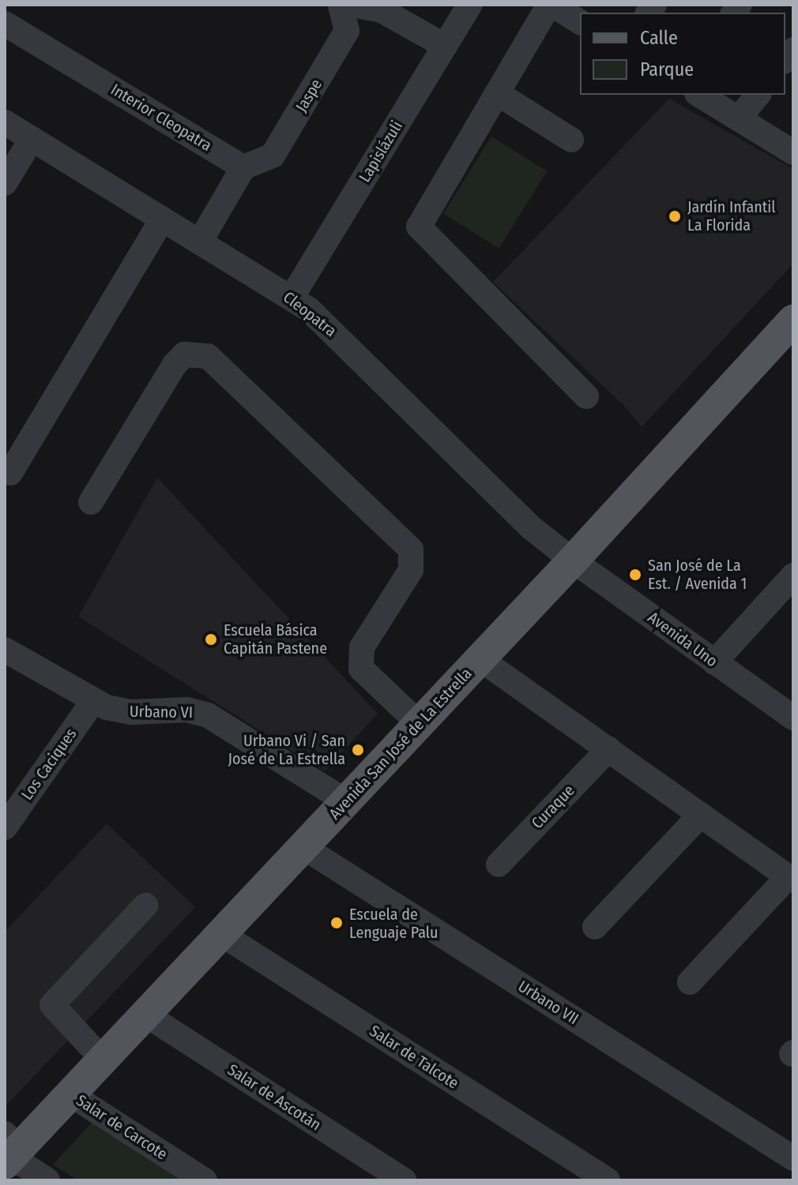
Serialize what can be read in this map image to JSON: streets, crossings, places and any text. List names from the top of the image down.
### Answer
{
  "streets": {
    "main road": ["Avenida San José de La Estrella"],
    "street": [
      "Jaspe",
      "Interior Cleopatra",
      "Lapislázuli",
      "Cleopatra",
      "Avenida Uno",
      "Urbano VI",
      "Los Caciques",
      "Curaque",
      "Urbano VII",
      "Salar de Talcote",
      "Salar de Ascotán",
      "Salar de Carcote"
    ]
  },
  "crossings": [
    ["Jaspe", "Interior Cleopatra"],
    ["Lapislázuli", "Cleopatra"],
    ["Cleopatra", "Avenida Uno"],
    ["Cleopatra", "Avenida San José de La Estrella"],
    ["Avenida Uno", "Avenida San José de La Estrella"],
    ["Urbano VI", "Avenida San José de La Estrella"],
    ["Urbano VI", "Los Caciques"],
    ["Avenida San José de La Estrella", "Urbano VII"],
    ["Avenida San José de La Estrella", "Salar de Talcote"],
    ["Avenida San José de La Estrella", "Salar de Ascotán"],
    ["Avenida San José de La Estrella", "Salar de Carcote"]
  ],
  "places": [
    "Jardín Infantil La Florida",
    "San José de La Est. / Avenida 1",
    "Escuela Básica Capitán Pastene",
    "Urbano Vi / San José de La Estrella",
    "Escuela de Lenguaje Palu"
  ],
  "legend": ["Calle", "Parque"]
}
